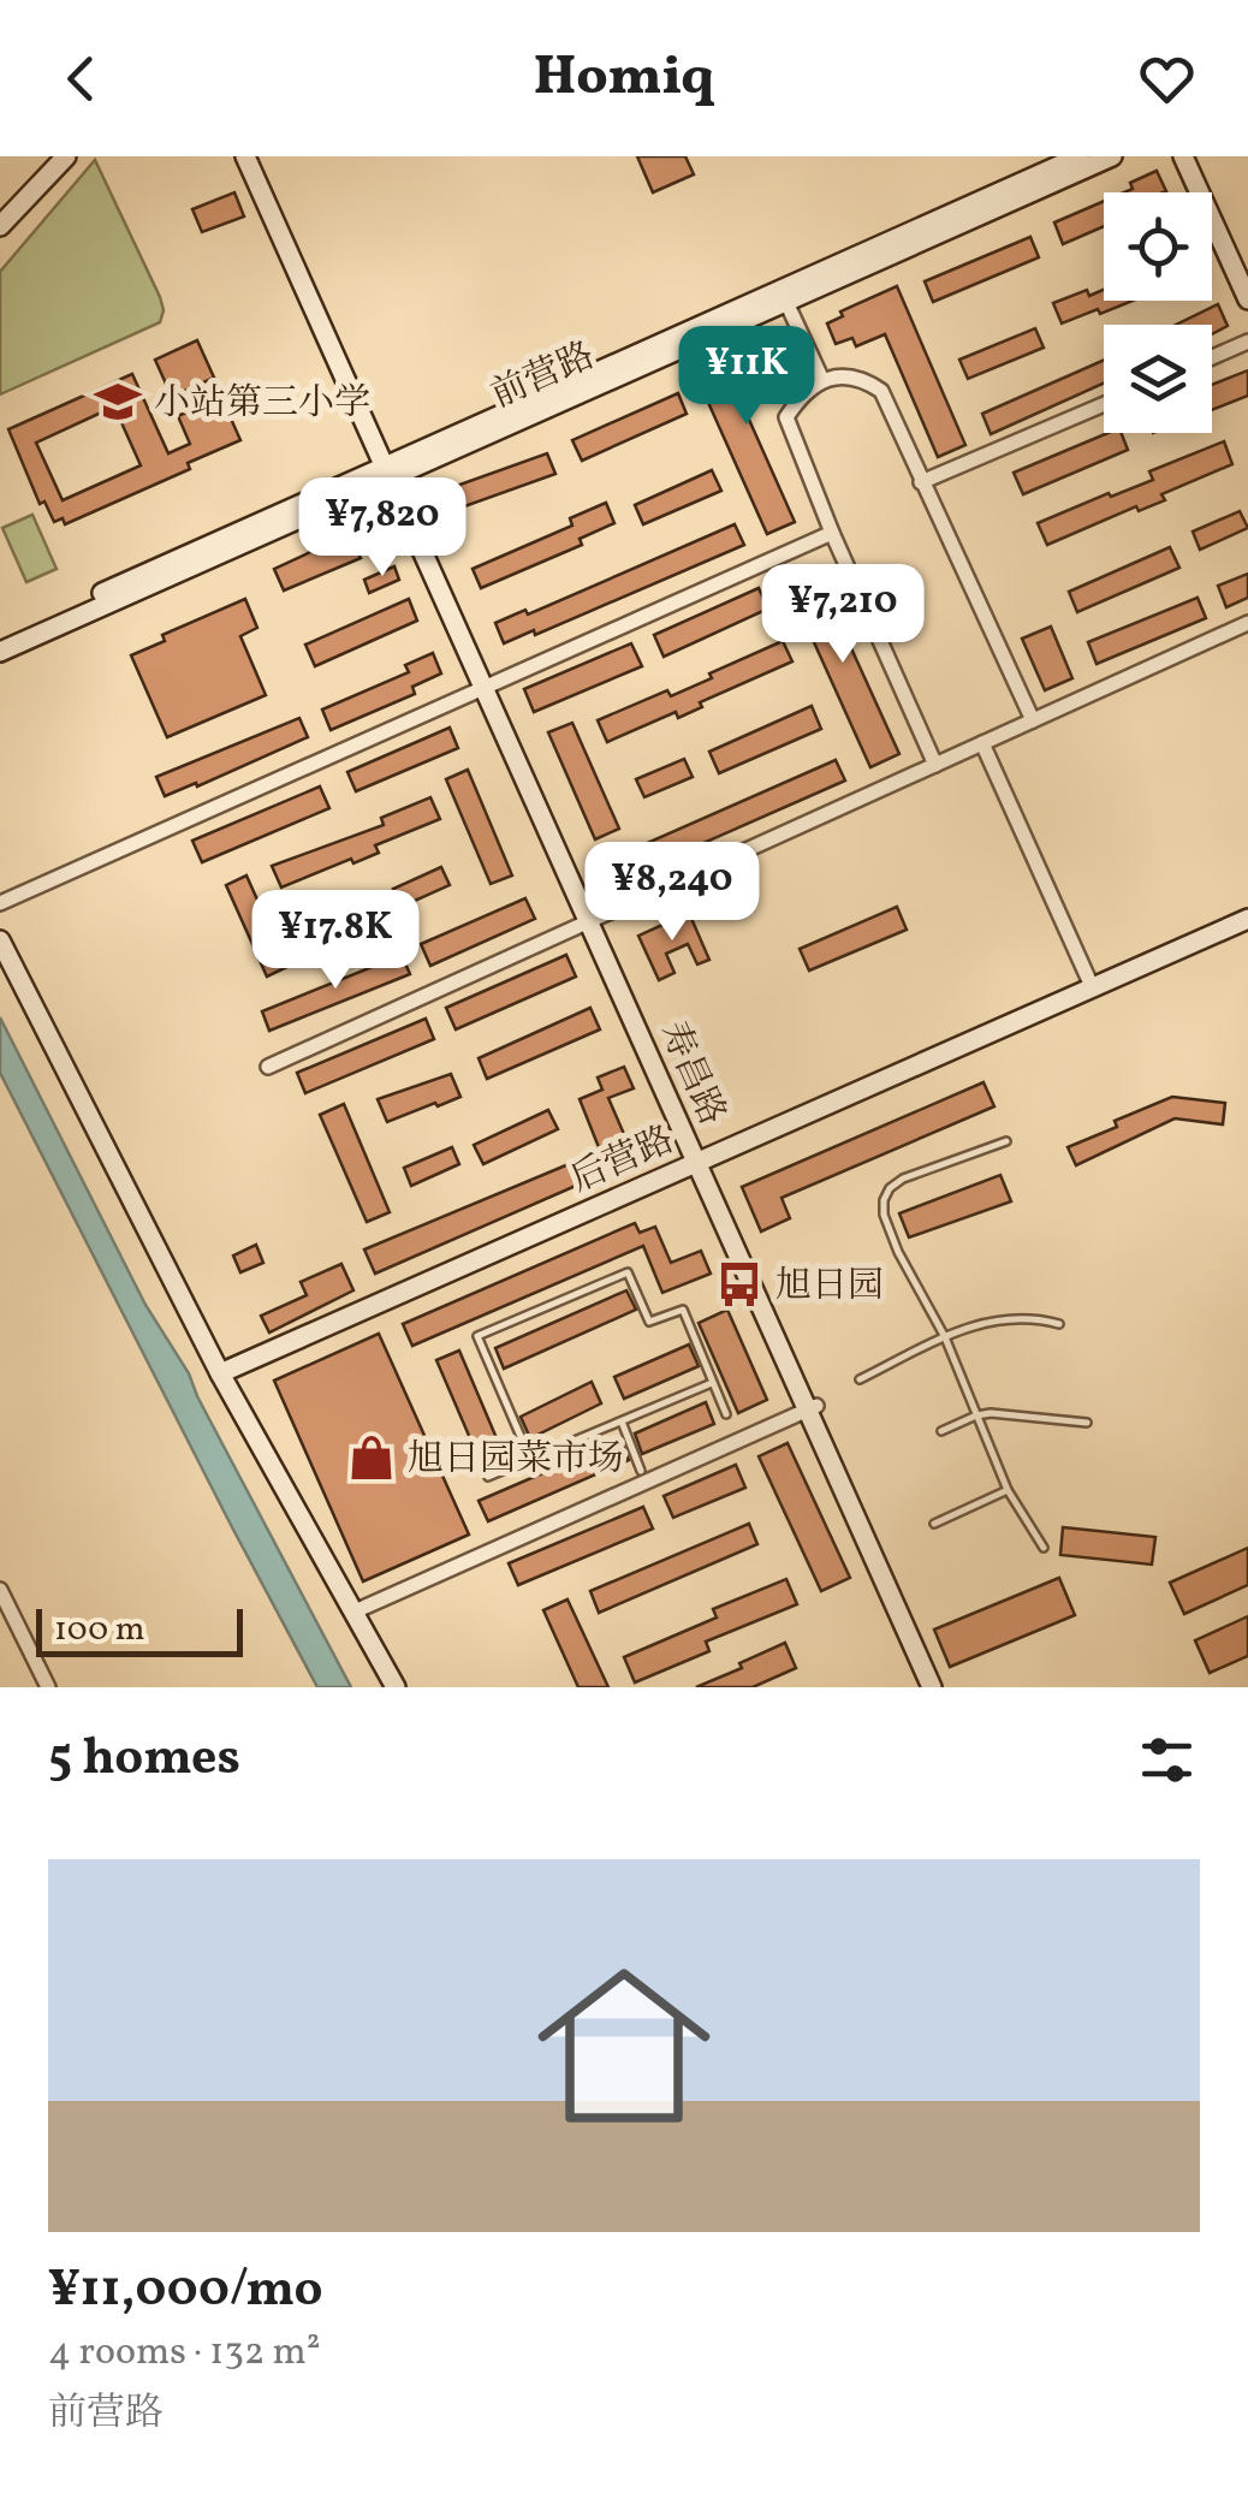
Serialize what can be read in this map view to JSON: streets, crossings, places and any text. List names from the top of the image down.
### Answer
{
  "streets": {
    "street": ["前营路", "寿昌路", "后营路"]
  },
  "crossings": [
    ["寿昌路", "后营路"]
  ],
  "places": {
    "school or university": ["小站第三小学"],
    "bus stop": ["旭日园"],
    "shop": ["旭日园菜市场"]
  },
  "scale_bar": "100 m",
  "page": {
    "header": "Homiq",
    "price": [
      "¥11K",
      "¥7,820",
      "¥7,210",
      "¥8,240",
      "¥17.8K"
    ],
    "scale": "100 m",
    "heading": "5 homes",
    "list": [
      {
        "name": "¥11,000/mo",
        "note": "4 rooms · 132 m² · 前营路"
      }
    ]
  }
}
